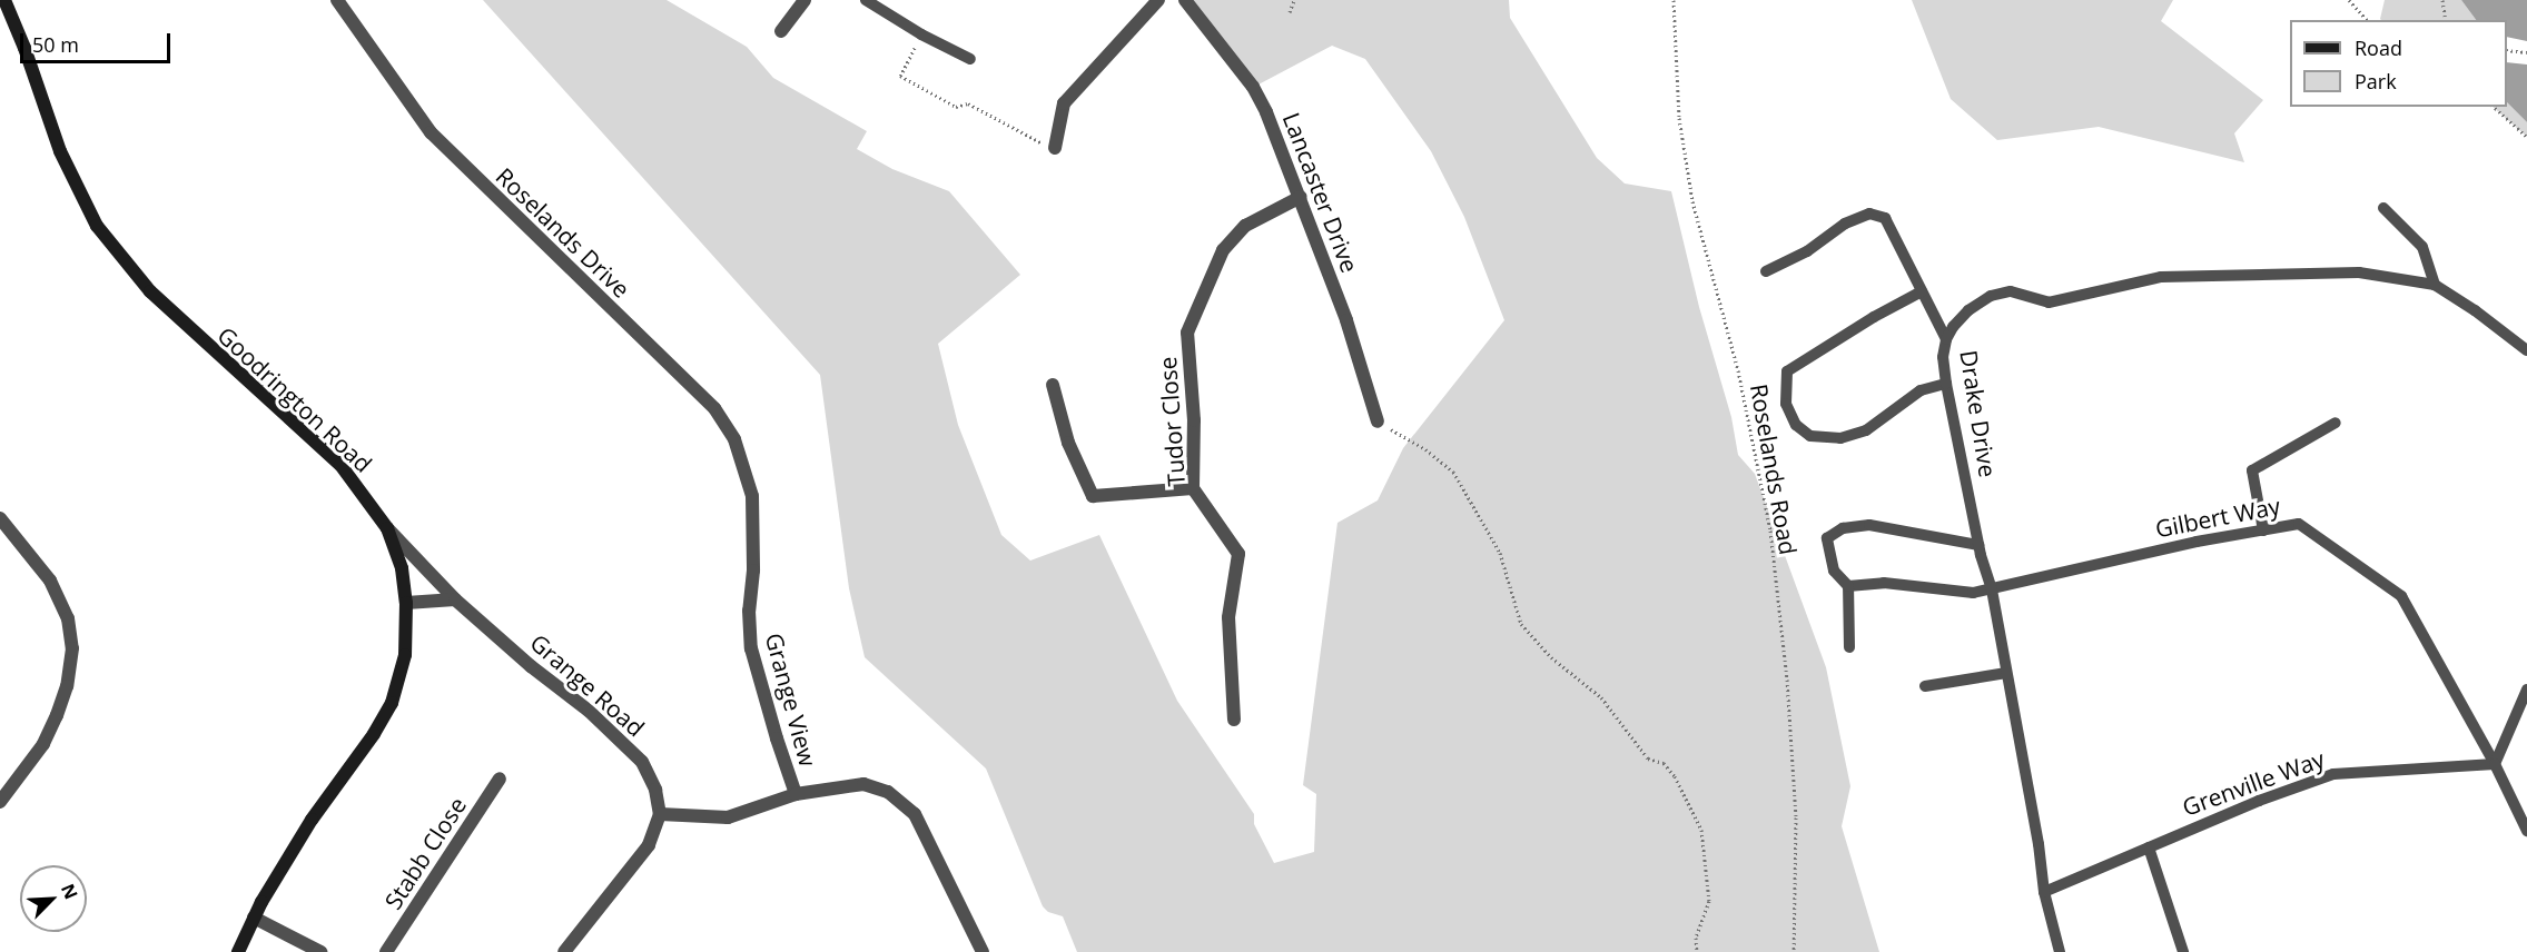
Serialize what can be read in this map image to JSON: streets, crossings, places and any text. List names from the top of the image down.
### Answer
{
  "streets": {
    "street": [
      "Lancaster Drive",
      "Roselands Drive",
      "Goodrington Road",
      "Tudor Close",
      "Grange Road",
      "Grange View",
      "Stabb Close"
    ],
    "lane": ["Drake Drive", "Gilbert Way", "Grenville Way"],
    "path": ["Roselands Road"]
  },
  "crossings": [
    ["Lancaster Drive", "Tudor Close"],
    ["Roselands Drive", "Grange View"],
    ["Goodrington Road", "Grange Road"],
    ["Drake Drive", "Gilbert Way"],
    ["Drake Drive", "Grenville Way"],
    ["Gilbert Way", "Grenville Way"]
  ],
  "legend": ["Road", "Park"],
  "scale_bar": "50 m",
  "north": "top right"
}
